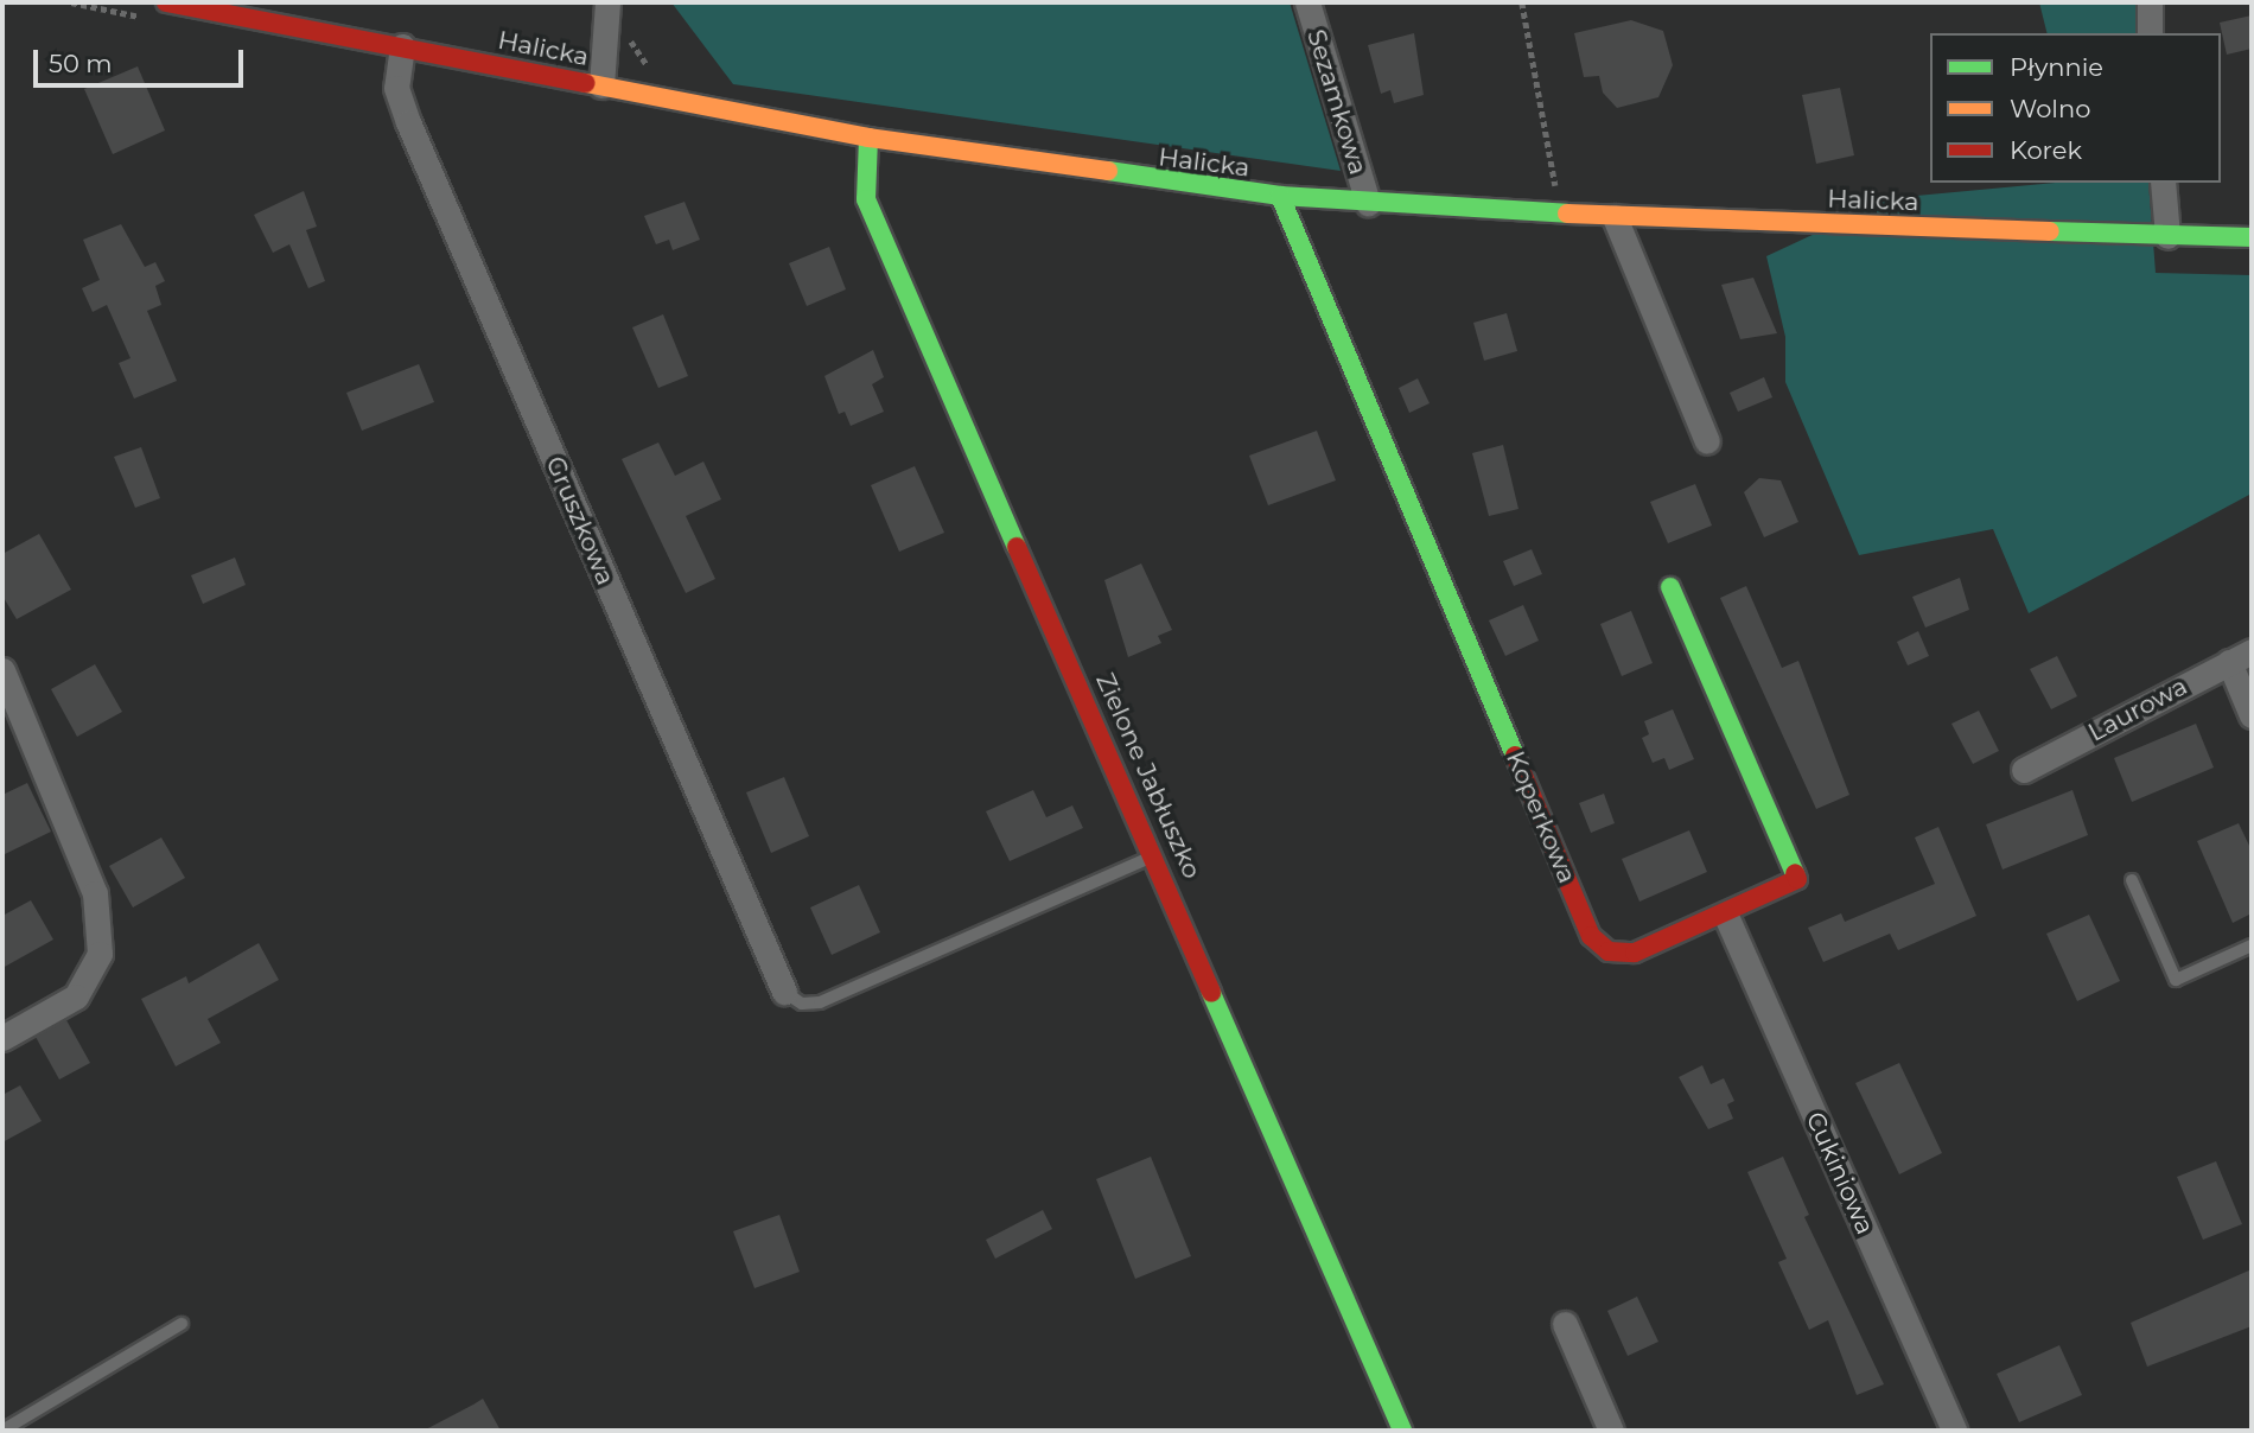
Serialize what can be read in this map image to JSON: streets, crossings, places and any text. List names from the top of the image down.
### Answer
{
  "streets": {
    "street": [
      "Halicka",
      "Sezamkowa",
      "Gruszkowa",
      "Laurowa",
      "Zielone Jabłuszko",
      "Koperkowa",
      "Cukiniowa"
    ]
  },
  "crossings": [
    ["Halicka", "Sezamkowa"],
    ["Halicka", "Gruszkowa"],
    ["Halicka", "Zielone Jabłuszko"],
    ["Halicka", "Koperkowa"],
    ["Koperkowa", "Cukiniowa"]
  ],
  "legend": ["Płynnie", "Wolno", "Korek"],
  "scale_bar": "50 m"
}
